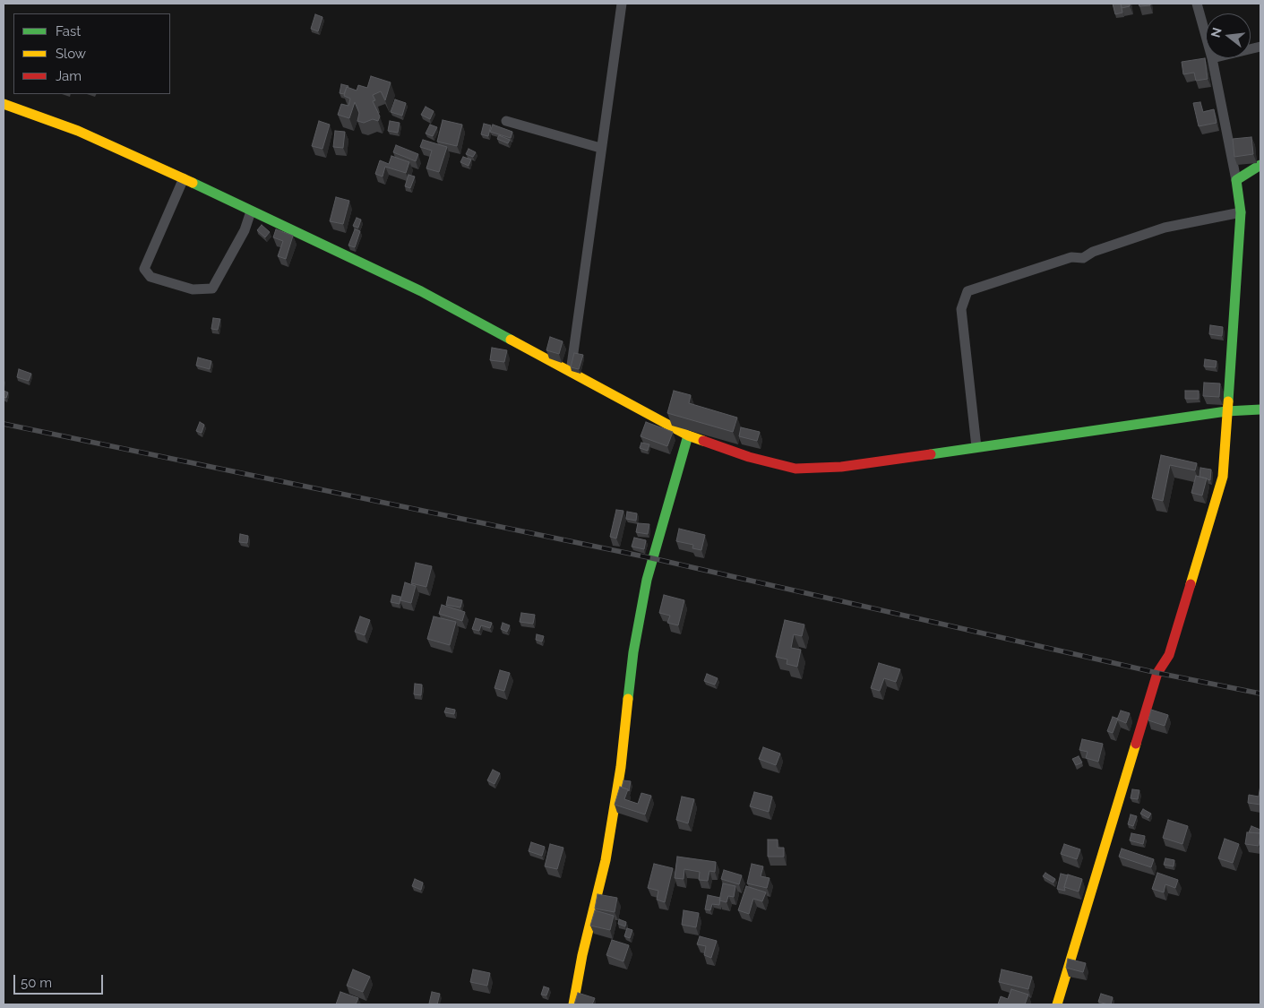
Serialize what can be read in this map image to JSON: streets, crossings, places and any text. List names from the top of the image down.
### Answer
{
  "legend": ["Fast", "Slow", "Jam"],
  "scale_bar": "50 m",
  "north": "left"
}
